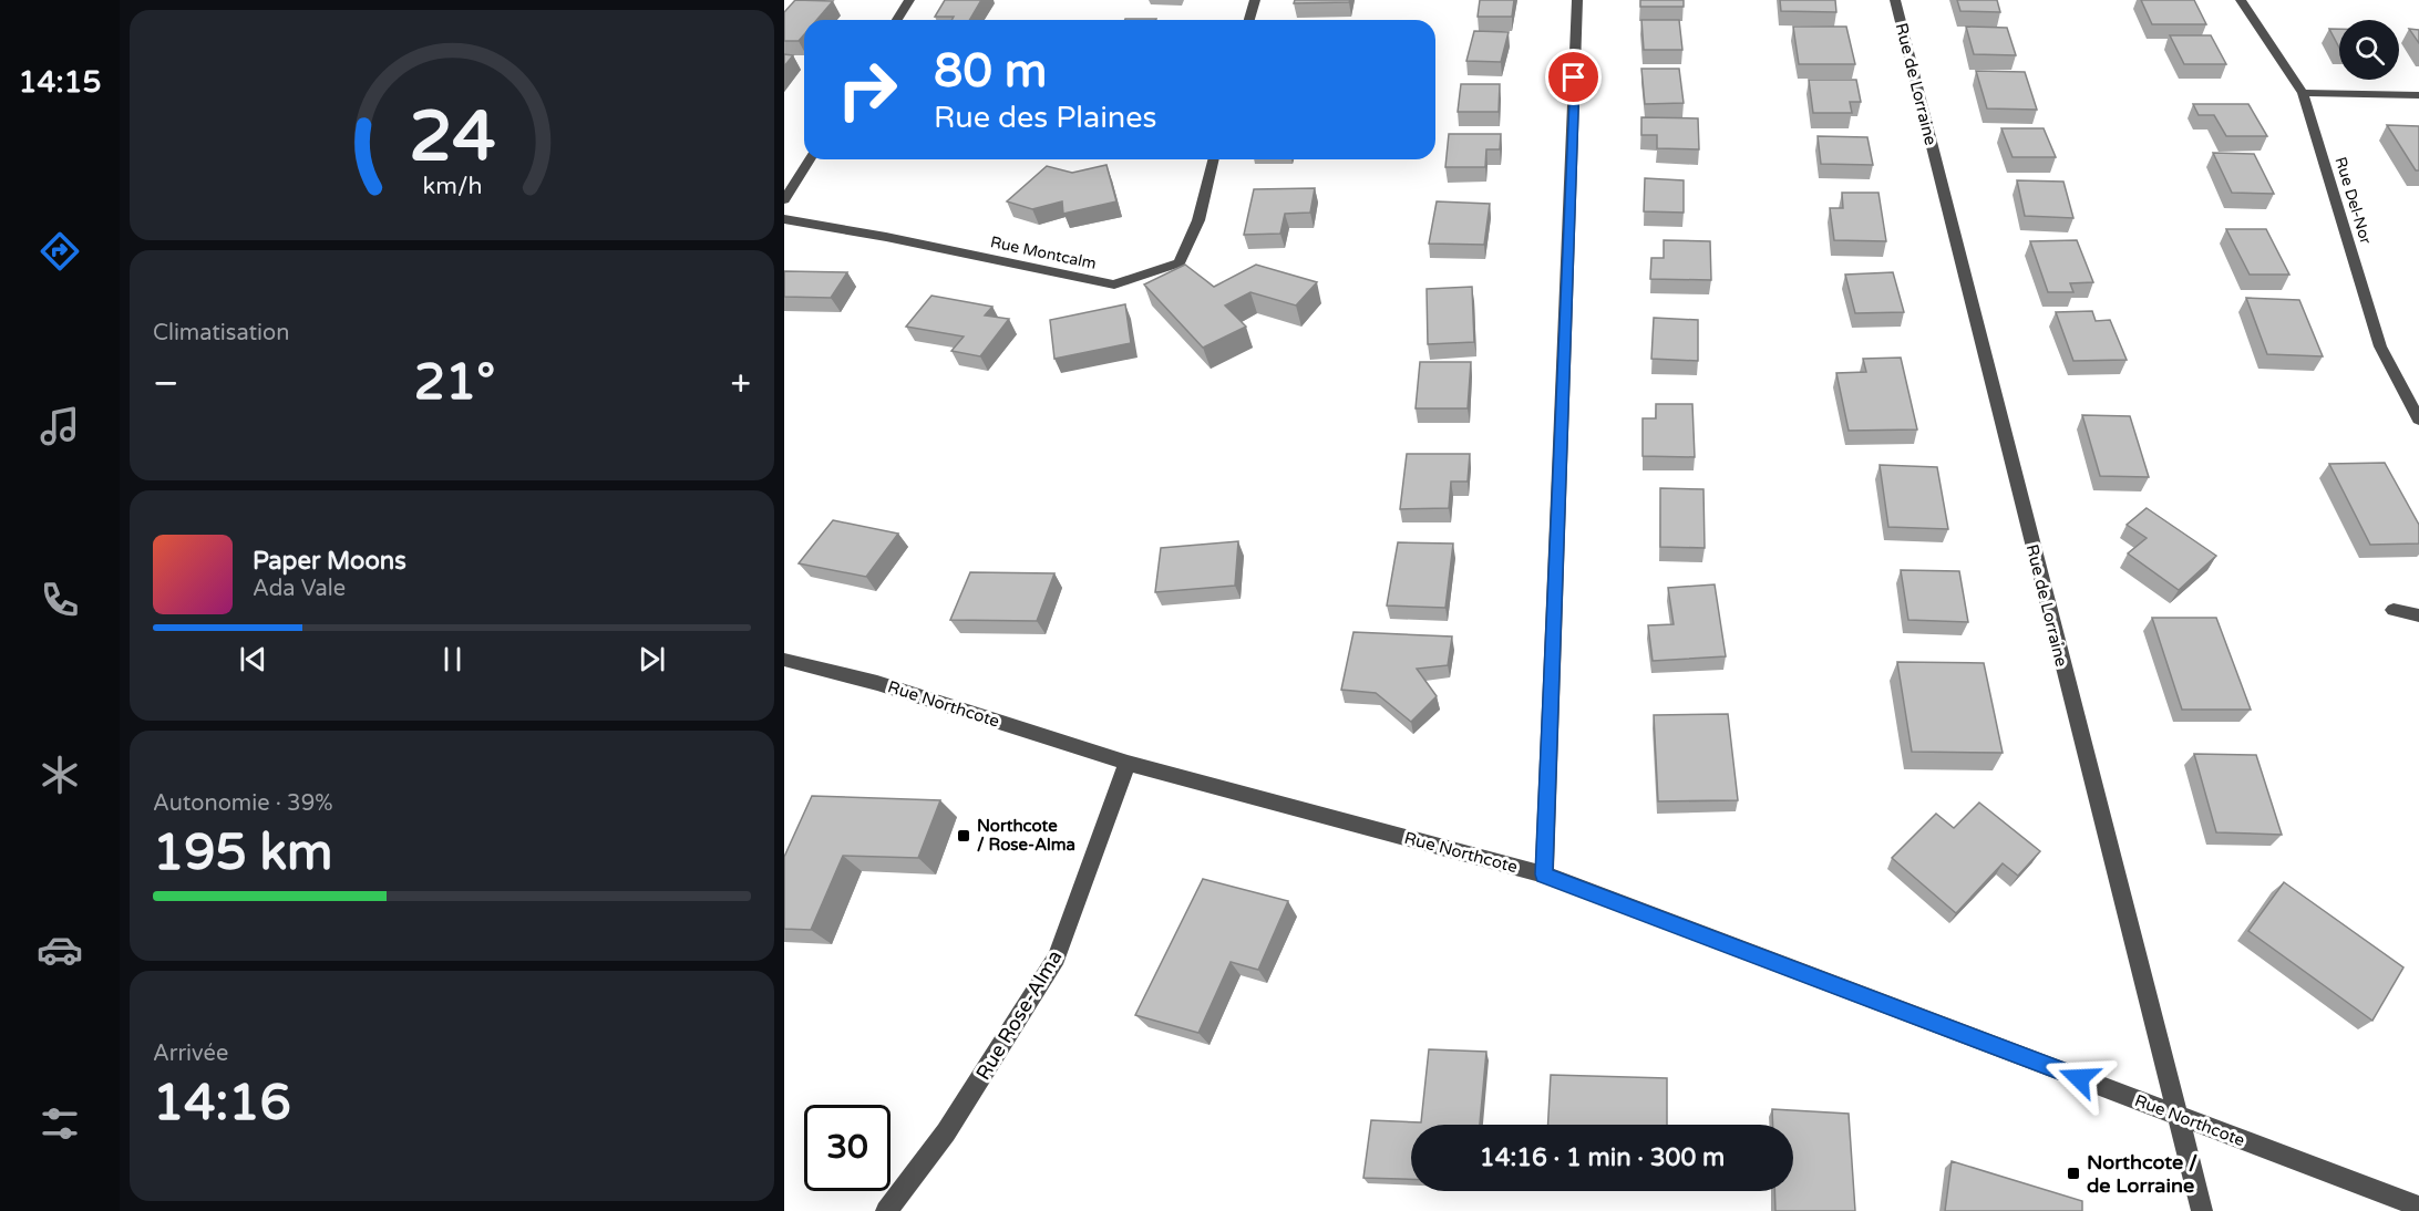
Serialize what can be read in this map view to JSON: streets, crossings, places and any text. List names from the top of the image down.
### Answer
{
  "streets": {
    "street": [
      "Rue de Lorraine",
      "Rue Del-Nor",
      "Rue Montcalm",
      "Rue Northcote",
      "Rue Rose-Alma"
    ]
  },
  "crossings": [
    ["Rue de Lorraine", "Rue Northcote"],
    ["Rue Northcote", "Rue Rose-Alma"]
  ],
  "places": {
    "transit": ["Northcote / Rose-Alma", "Northcote / de Lorraine"]
  },
  "page": {
    "tabs": "14:15",
    "turn": ["80 m", "Rue des Plaines"],
    "tile": [
      "Climatisation",
      ["Autonomie · 39%", "195 km"],
      ["Arrivée", "14:16"]
    ],
    "heat": ["−", "21°", "+"],
    "song": ["Paper Moons", "Ada Vale"],
    "limit": "30",
    "trip": "14:16 · 1 min · 300 m",
    "gauge": ["24", "km/h"]
  }
}
